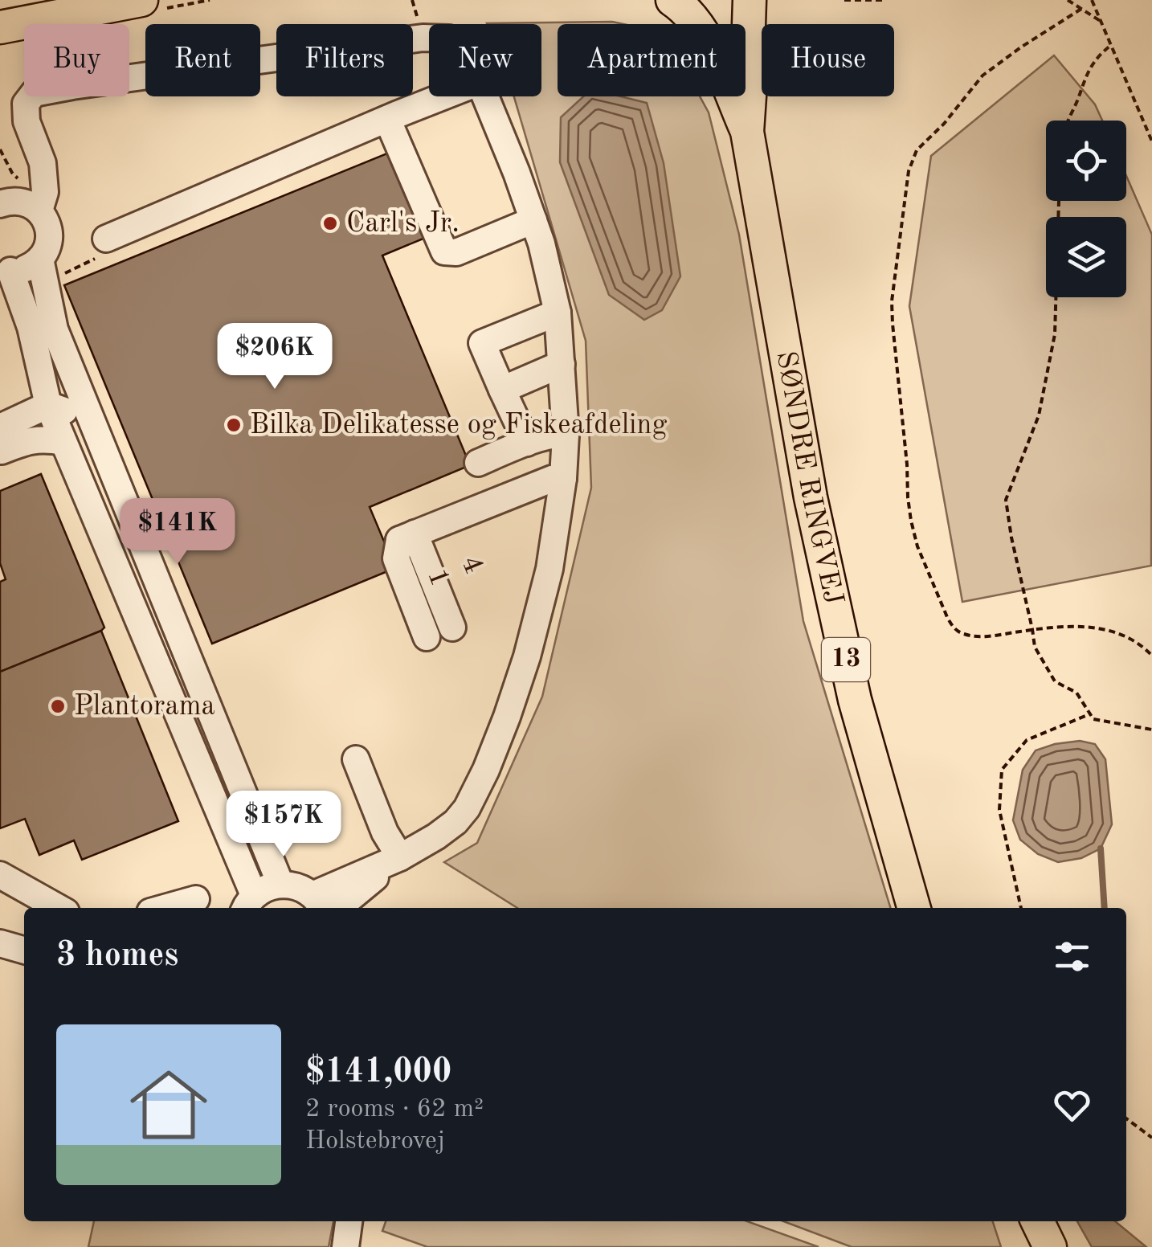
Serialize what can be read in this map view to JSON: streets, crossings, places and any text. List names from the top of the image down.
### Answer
{
  "streets": {
    "main road": ["SØNDRE RINGVEJ", "13"],
    "street": ["4", "1"]
  },
  "crossings": [
    ["4", "1"]
  ],
  "places": ["Carl's Jr.", "Bilka Delikatesse og Fiskeafdeling", "Plantorama"],
  "page": {
    "chip": [
      "Buy",
      "Rent",
      "Filters",
      "New",
      "Apartment",
      "House"
    ],
    "price": ["$206K", "$141K", "$157K"],
    "heading": "3 homes",
    "list": [
      {
        "name": "$141,000",
        "note": "2 rooms · 62 m² · Holstebrovej"
      }
    ]
  }
}
